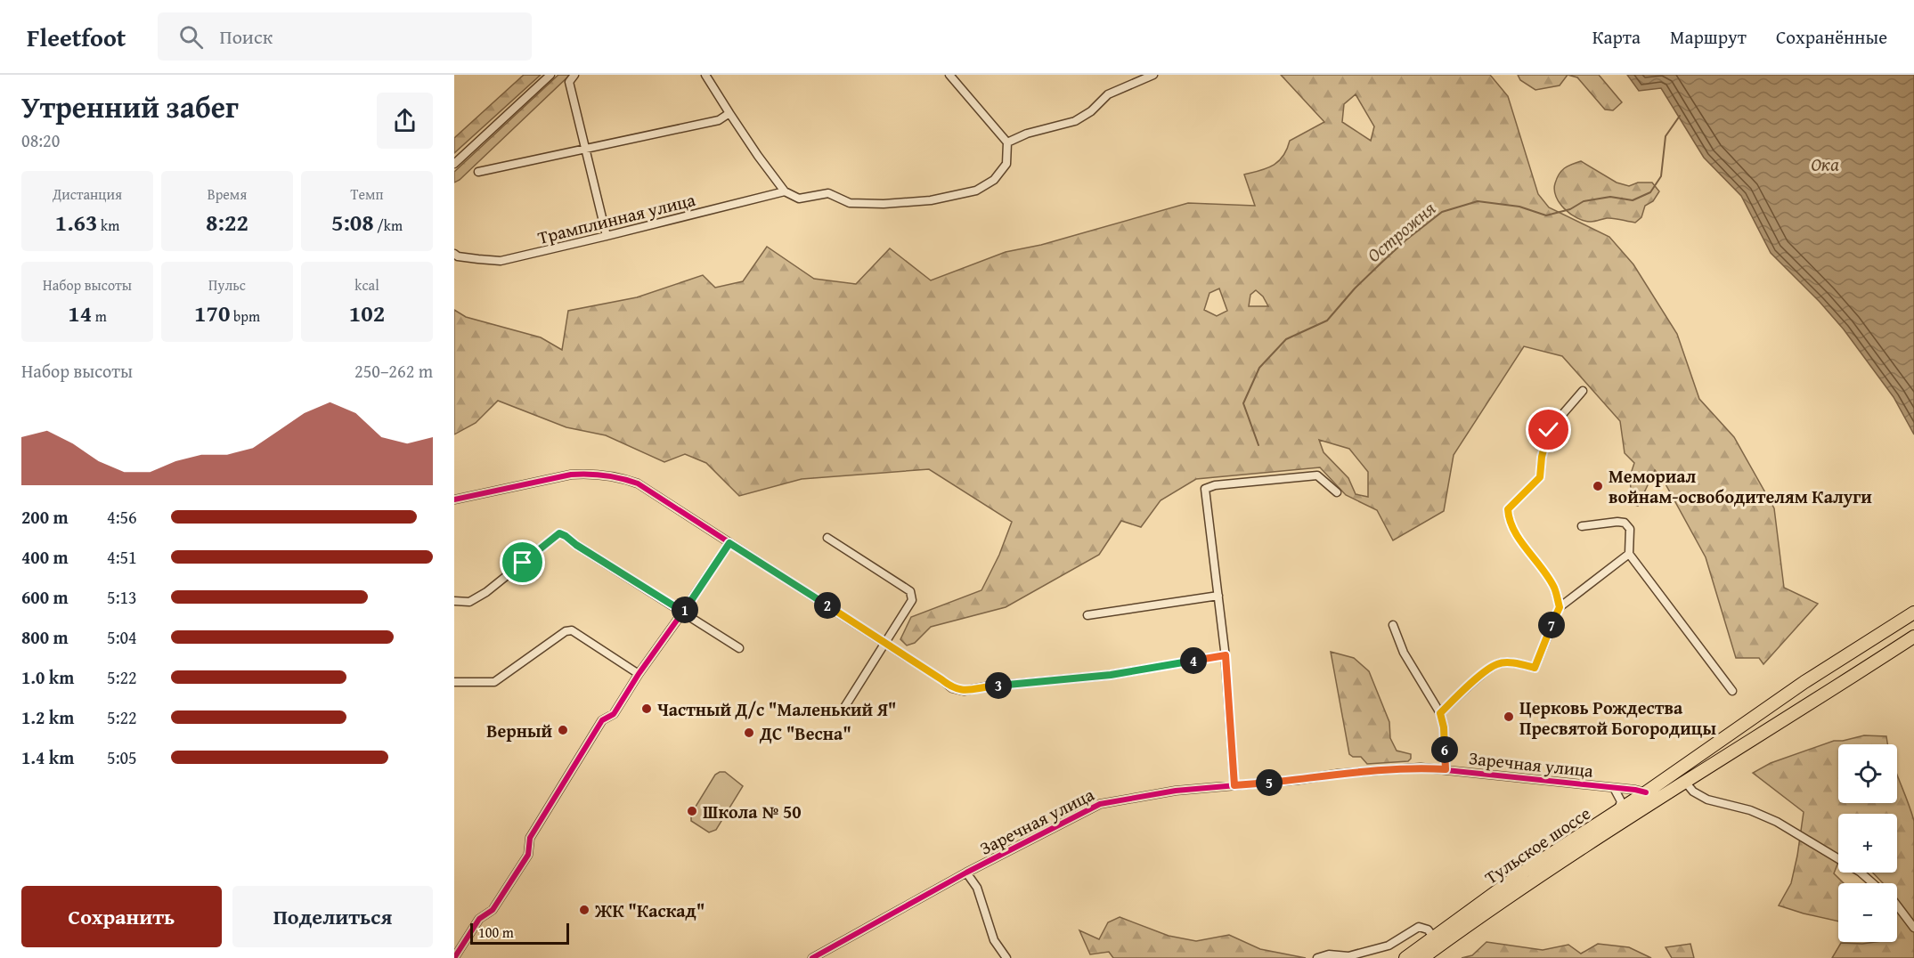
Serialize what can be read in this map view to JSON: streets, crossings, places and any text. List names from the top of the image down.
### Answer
{
  "streets": {
    "main road": ["Тульское шоссе"],
    "street": ["Трамплинная улица", "Заречная улица"]
  },
  "crossings": [
    ["Заречная улица", "Тульское шоссе"]
  ],
  "water": ["Ока", "Острожня"],
  "places": [
    "Мемориал войнам-освободителям Калуги",
    "Частный Д/с \"Маленький Я\"",
    "Церковь Рождества Пресвятой Богородицы",
    "Верный",
    "ДС \"Весна\"",
    "Школа № 50",
    "ЖК \"Каскад\""
  ],
  "scale_bar": "100 m",
  "page": {
    "header": "Fleetfoot",
    "search": "Поиск",
    "nav": ["Карта", "Маршрут", "Сохранённые"],
    "heading": ["Утренний забег", "08:20"],
    "stats": [
      ["Дистанция", "1.63 km"],
      ["Время", "8:22"],
      ["Темп", "5:08 /km"],
      ["Набор высоты", "14 m"],
      ["Пульс", "170 bpm"],
      ["kcal", "102"]
    ],
    "chart": ["Набор высоты", "250–262 m"],
    "list": [
      {
        "name": "200 m",
        "note": "4:56"
      },
      {
        "name": "400 m",
        "note": "4:51"
      },
      {
        "name": "600 m",
        "note": "5:13"
      },
      {
        "name": "800 m",
        "note": "5:04"
      },
      {
        "name": "1.0 km",
        "note": "5:22"
      },
      {
        "name": "1.2 km",
        "note": "5:22"
      },
      {
        "name": "1.4 km",
        "note": "5:05"
      }
    ],
    "pins": [
      "2",
      "1",
      "7",
      "4",
      "3",
      "6",
      "5"
    ],
    "map_buttons": ["+", "−"],
    "buttons": ["Сохранить", "Поделиться"],
    "scale": "100 m"
  }
}
